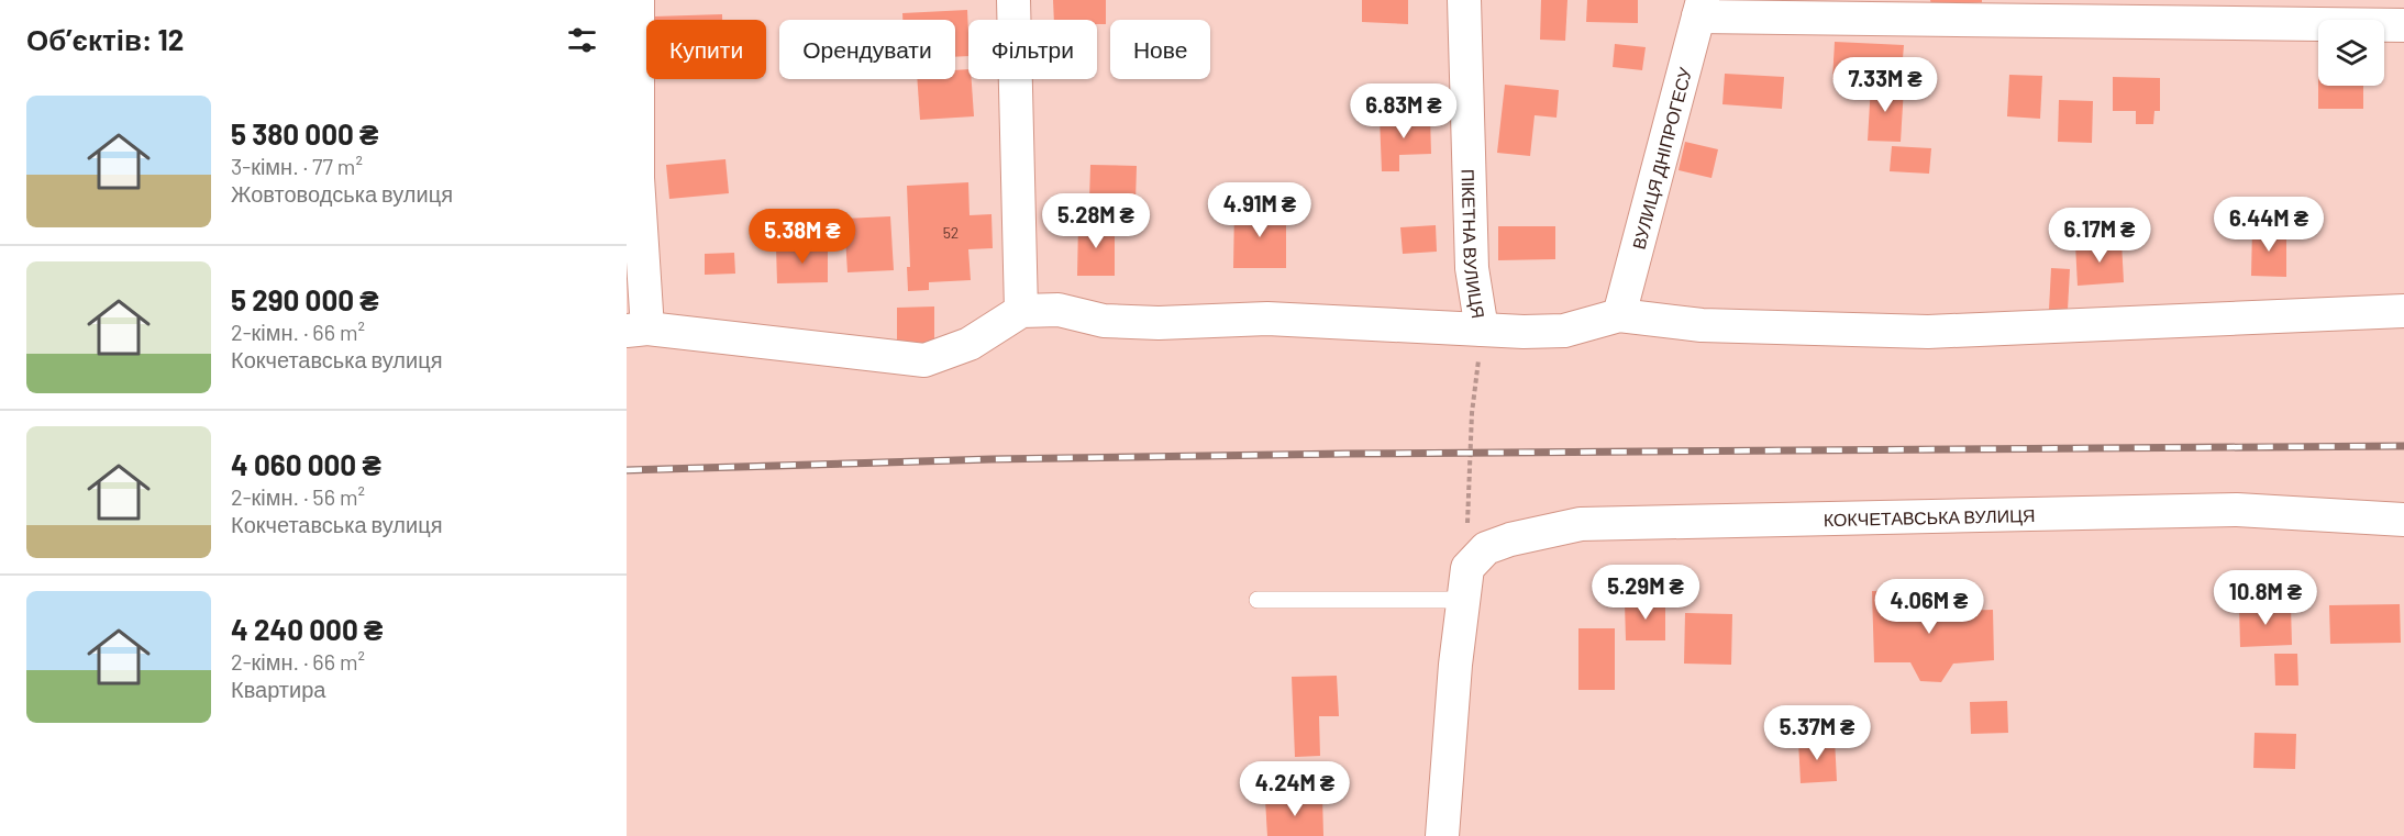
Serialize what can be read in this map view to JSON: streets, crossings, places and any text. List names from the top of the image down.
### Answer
{
  "streets": {
    "street": ["ВУЛИЦЯ ДНІПРОГЕСУ", "ПІКЕТНА ВУЛИЦЯ", "КОКЧЕТАВСЬКА ВУЛИЦЯ"]
  },
  "house_numbers": ["52"],
  "page": {
    "heading": "Об’єктів: 12",
    "chip": [
      "Купити",
      "Орендувати",
      "Фільтри",
      "Нове"
    ],
    "price": [
      "7.33M ₴",
      "6.83M ₴",
      "4.91M ₴",
      "5.28M ₴",
      "6.44M ₴",
      "6.17M ₴",
      "5.38M ₴",
      "5.29M ₴",
      "10.8M ₴",
      "4.06M ₴",
      "5.37M ₴",
      "4.24M ₴"
    ],
    "list": [
      {
        "name": "5 380 000 ₴",
        "note": "3-кімн. · 77 m² · Жовтоводська вулиця"
      },
      {
        "name": "5 290 000 ₴",
        "note": "2-кімн. · 66 m² · Кокчетавська вулиця"
      },
      {
        "name": "4 060 000 ₴",
        "note": "2-кімн. · 56 m² · Кокчетавська вулиця"
      },
      {
        "name": "4 240 000 ₴",
        "note": "2-кімн. · 66 m² · Квартира"
      }
    ]
  }
}
